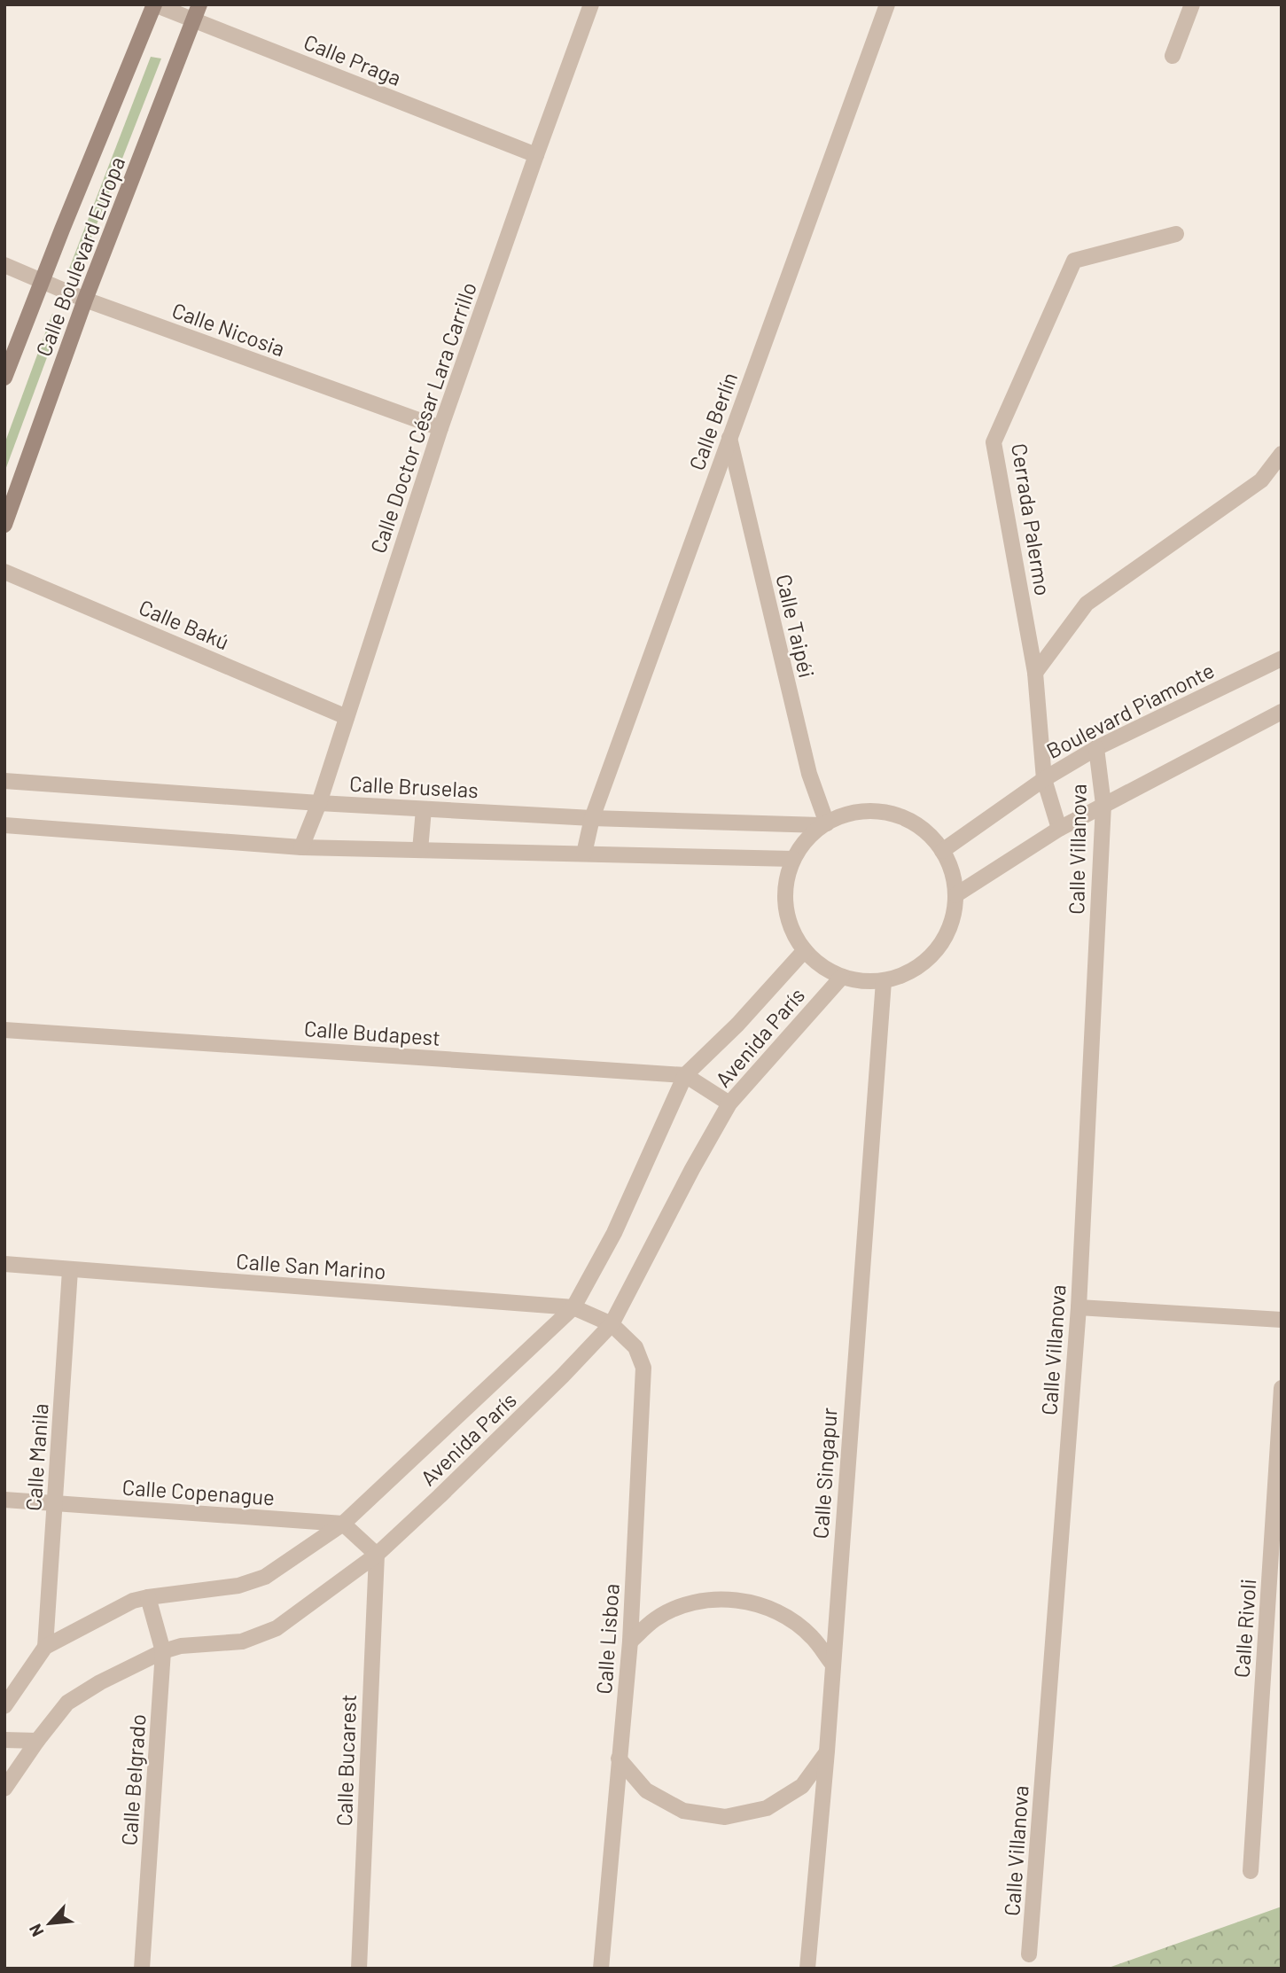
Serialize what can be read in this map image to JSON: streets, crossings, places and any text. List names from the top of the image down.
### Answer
{
  "streets": {
    "main road": ["Calle Boulevard Europa"],
    "street": [
      "Calle Praga",
      "Calle Nicosia",
      "Calle Doctor César Lara Carrillo",
      "Calle Berlín",
      "Cerrada Palermo",
      "Calle Bakú",
      "Calle Taipéi",
      "Boulevard Piamonte",
      "Calle Bruselas",
      "Calle Villanova",
      "Calle Budapest",
      "Avenida París",
      "Calle San Marino",
      "Calle Manila",
      "Calle Singapur",
      "Calle Copenague",
      "Calle Rivoli",
      "Calle Lisboa",
      "Calle Bucarest",
      "Calle Belgrado"
    ]
  },
  "crossings": [
    ["Calle Praga", "Calle Boulevard Europa"],
    ["Calle Praga", "Calle Doctor César Lara Carrillo"],
    ["Calle Boulevard Europa", "Calle Nicosia"],
    ["Calle Nicosia", "Calle Doctor César Lara Carrillo"],
    ["Calle Doctor César Lara Carrillo", "Calle Bakú"],
    ["Calle Doctor César Lara Carrillo", "Calle Bruselas"],
    ["Calle Berlín", "Calle Taipéi"],
    ["Calle Berlín", "Calle Bruselas"],
    ["Cerrada Palermo", "Boulevard Piamonte"],
    ["Calle Taipéi", "Boulevard Piamonte"],
    ["Calle Taipéi", "Calle Bruselas"],
    ["Calle Taipéi", "Avenida París"],
    ["Calle Taipéi", "Calle Singapur"],
    ["Boulevard Piamonte", "Calle Bruselas"],
    ["Boulevard Piamonte", "Calle Villanova"],
    ["Boulevard Piamonte", "Avenida París"],
    ["Boulevard Piamonte", "Calle Singapur"],
    ["Calle Bruselas", "Avenida París"],
    ["Calle Bruselas", "Calle Singapur"],
    ["Calle Budapest", "Avenida París"],
    ["Avenida París", "Calle San Marino"],
    ["Avenida París", "Calle Manila"],
    ["Avenida París", "Calle Singapur"],
    ["Avenida París", "Calle Copenague"],
    ["Avenida París", "Calle Lisboa"],
    ["Avenida París", "Calle Bucarest"],
    ["Avenida París", "Calle Belgrado"],
    ["Calle San Marino", "Calle Manila"],
    ["Calle San Marino", "Calle Lisboa"],
    ["Calle Manila", "Calle Copenague"],
    ["Calle Singapur", "Calle Lisboa"]
  ],
  "north": "bottom left"
}
